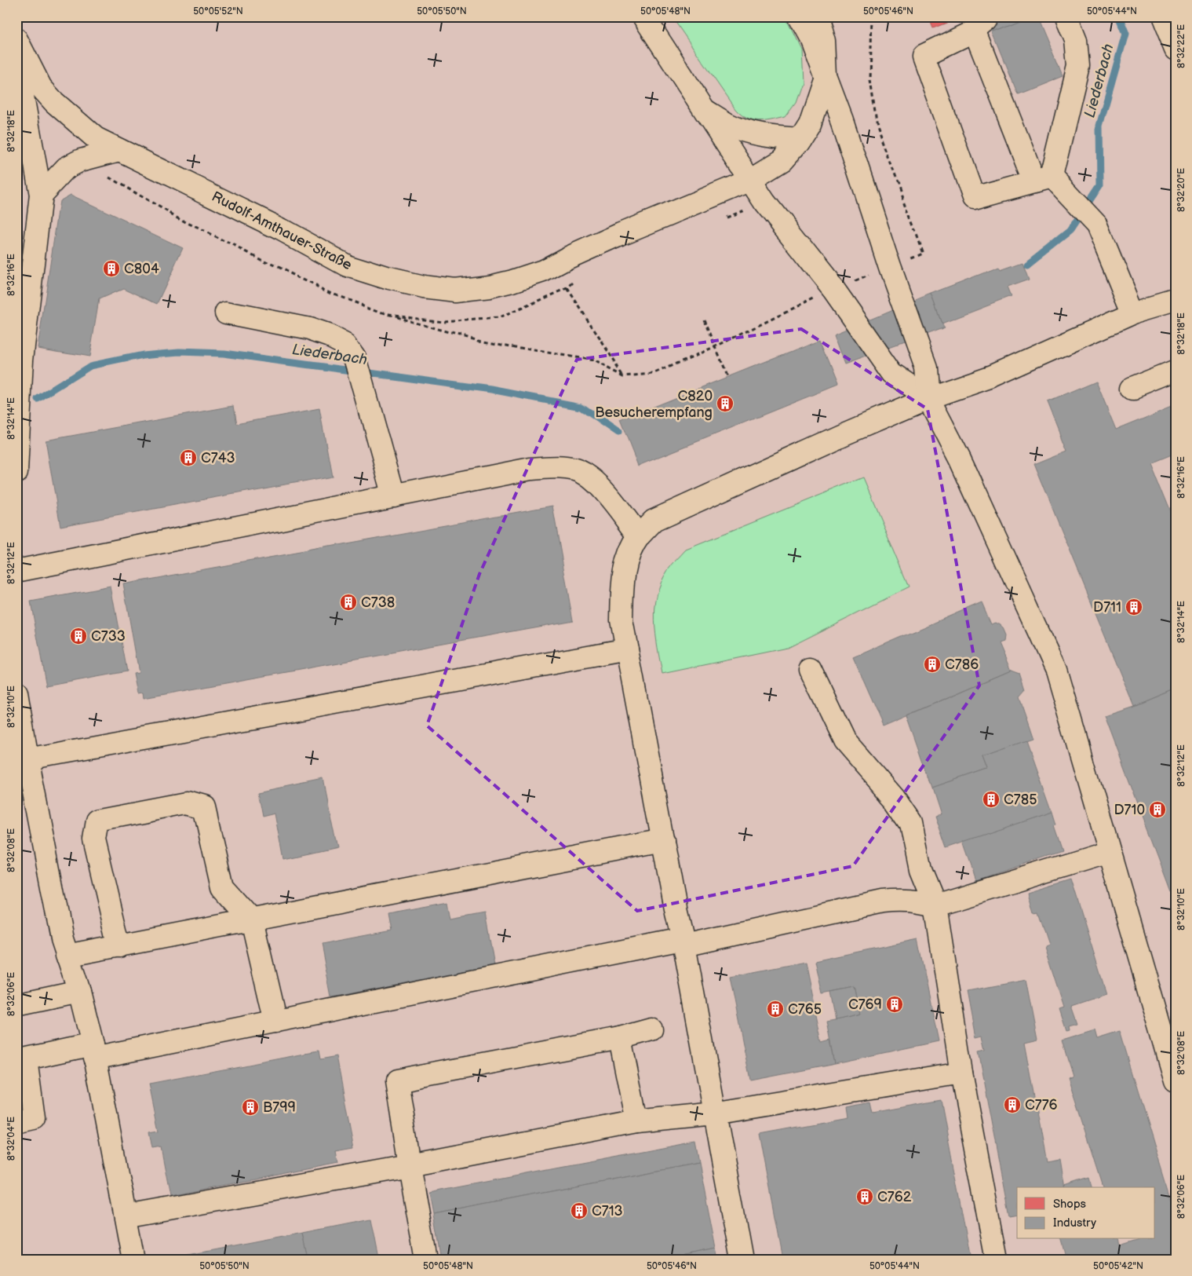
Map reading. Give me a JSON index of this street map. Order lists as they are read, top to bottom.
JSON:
{
  "streets": {
    "street": ["Rudolf-Amthauer-Straße"]
  },
  "water": ["Liederbach"],
  "places": {
    "building": [
      "C804",
      "C820 Besucherempfang",
      "C743",
      "C738",
      "D711",
      "C733",
      "C786",
      "C785",
      "D710",
      "C769",
      "C765",
      "C776",
      "B799",
      "C762",
      "C713"
    ]
  },
  "legend": ["Shops", "Industry"],
  "coordinates": [
    "50°05'52\"N",
    "50°05'50\"N",
    "50°05'48\"N",
    "50°05'46\"N",
    "50°05'44\"N",
    "8°32'22\"E",
    "8°32'18\"E",
    "8°32'20\"E",
    "8°32'16\"E",
    "8°32'14\"E",
    "8°32'12\"E",
    "8°32'10\"E",
    "8°32'08\"E",
    "8°32'06\"E",
    "8°32'04\"E",
    "50°05'42\"N"
  ]
}
